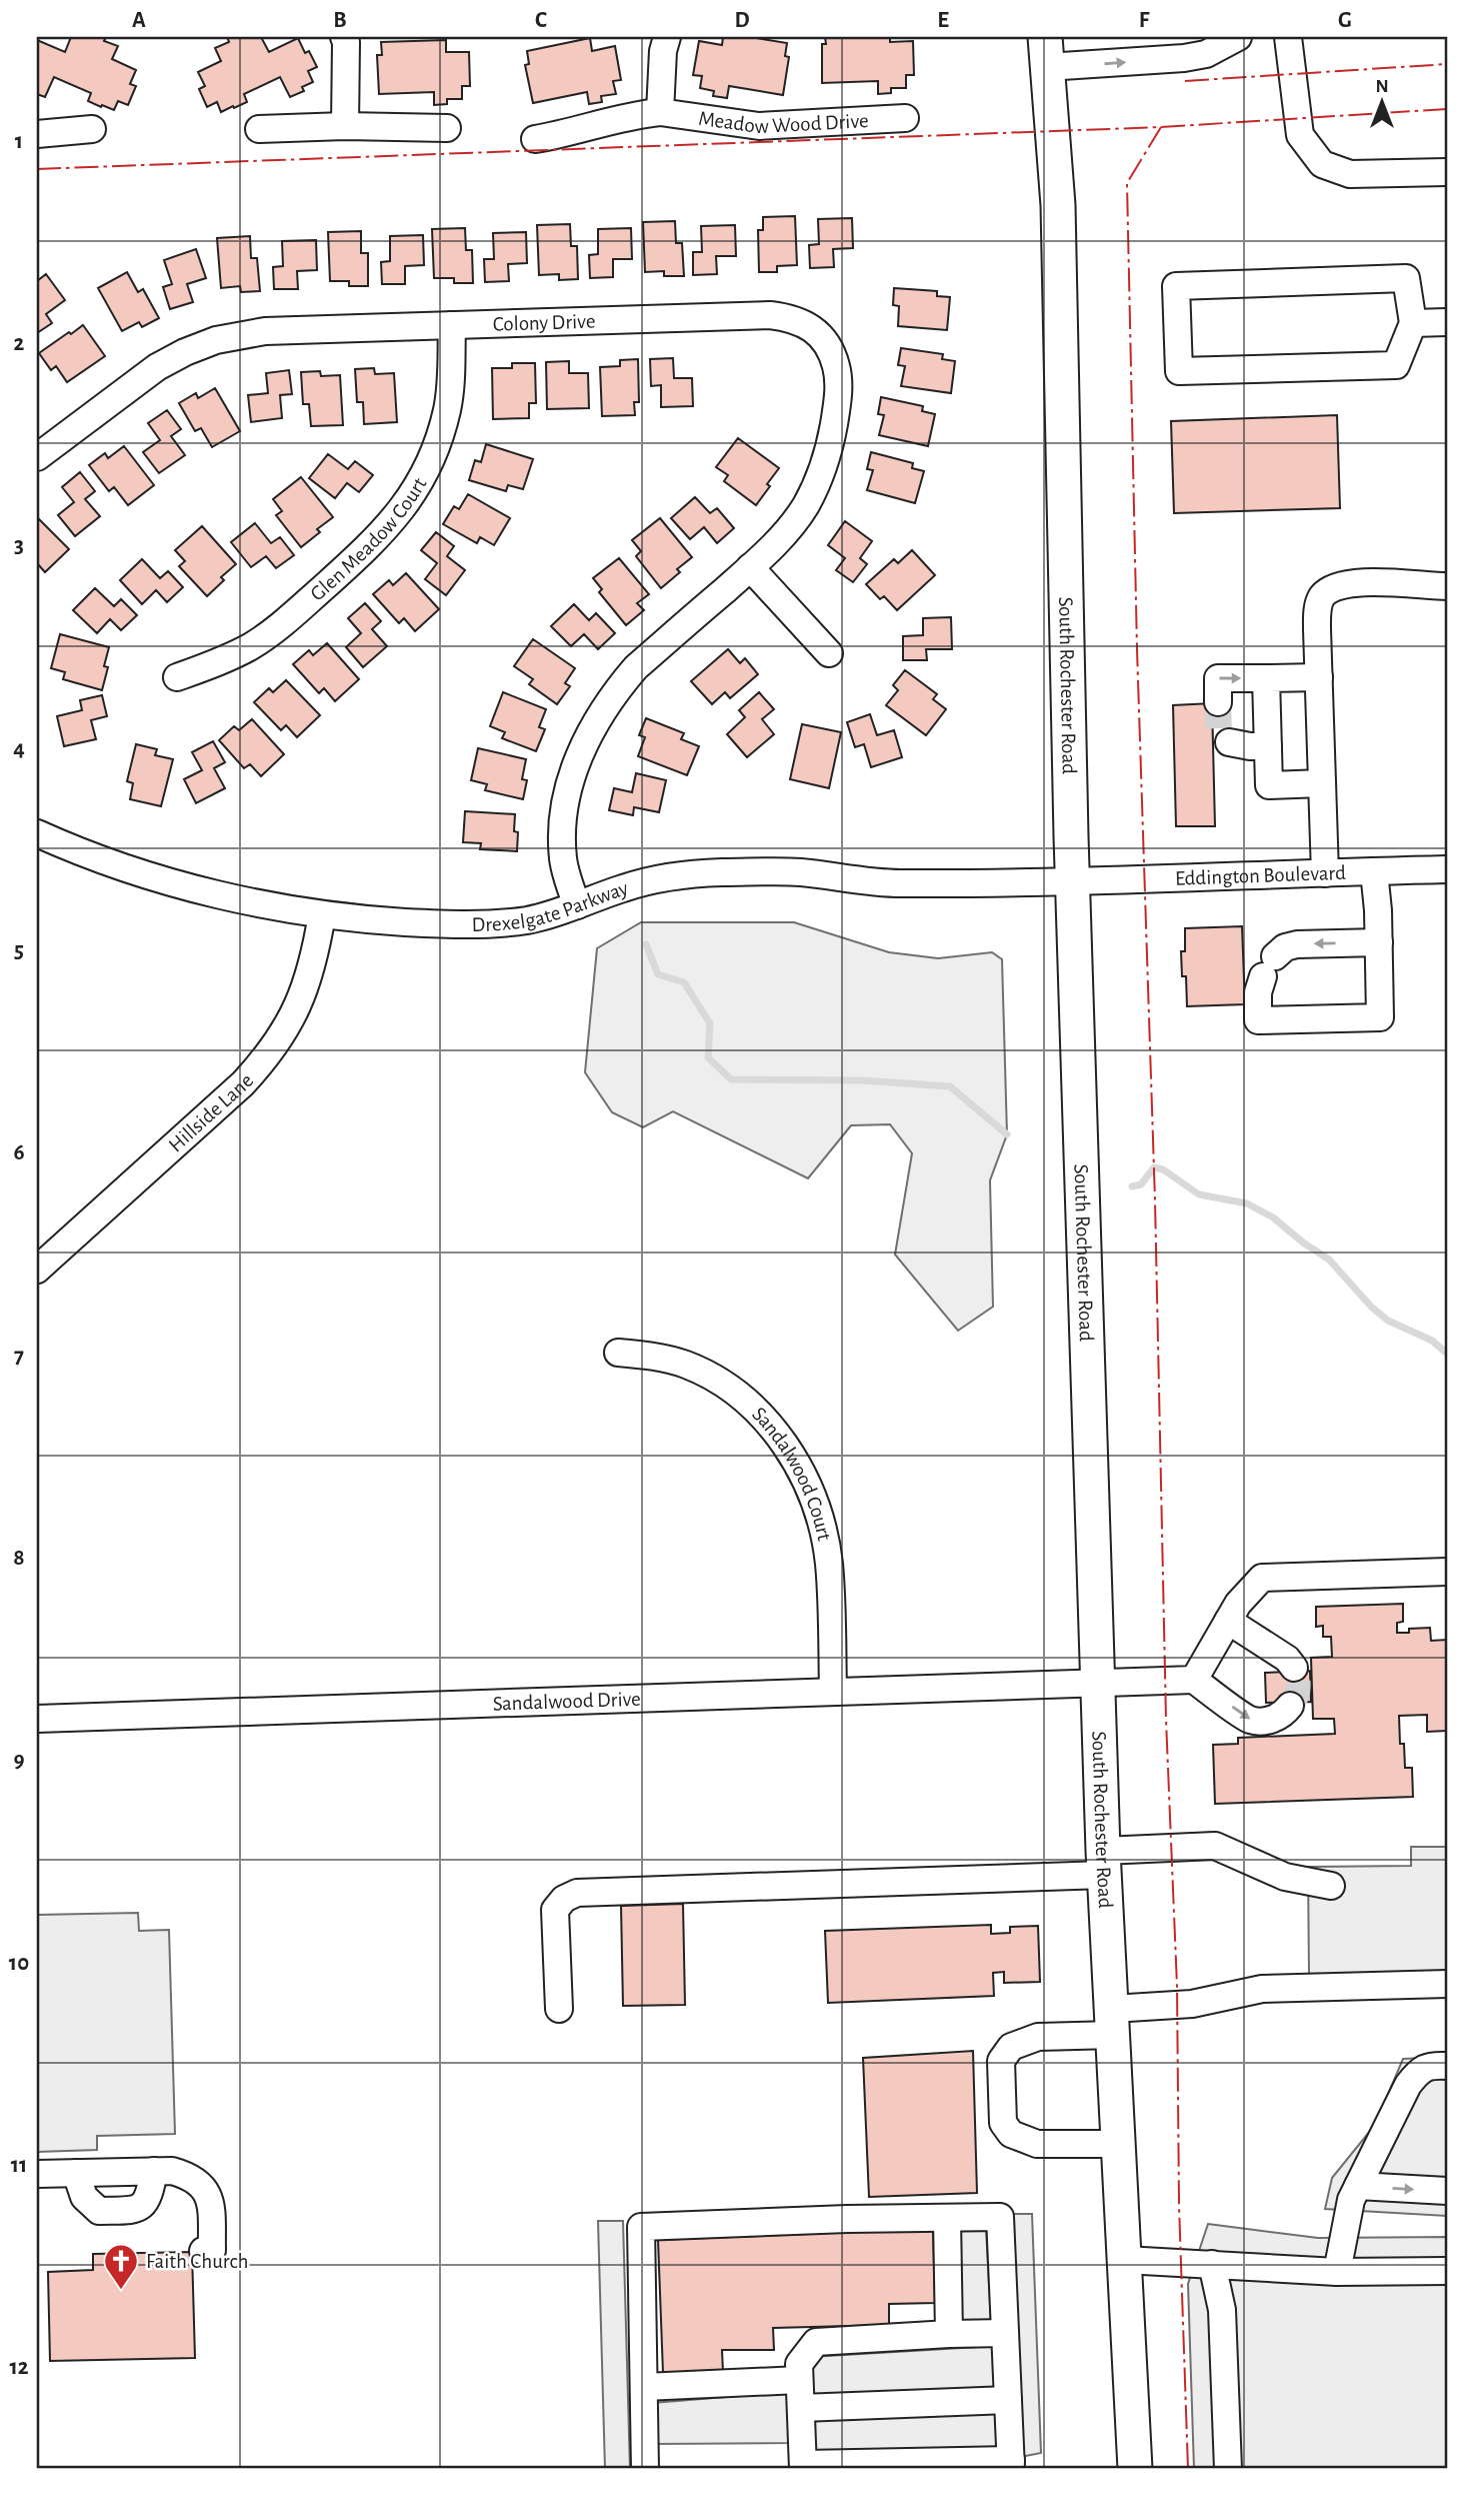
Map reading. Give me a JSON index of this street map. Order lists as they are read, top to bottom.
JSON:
{
  "streets": {
    "main road": ["South Rochester Road"],
    "street": [
      "Meadow Wood Drive",
      "Colony Drive",
      "Glen Meadow Court",
      "Eddington Boulevard",
      "Drexelgate Parkway",
      "Hillside Lane",
      "Sandalwood Court",
      "Sandalwood Drive"
    ]
  },
  "crossings": [
    ["Colony Drive", "Glen Meadow Court"],
    ["Colony Drive", "Drexelgate Parkway"],
    ["South Rochester Road", "Eddington Boulevard"],
    ["South Rochester Road", "Drexelgate Parkway"],
    ["South Rochester Road", "Sandalwood Drive"],
    ["Eddington Boulevard", "Drexelgate Parkway"],
    ["Drexelgate Parkway", "Hillside Lane"],
    ["Sandalwood Court", "Sandalwood Drive"]
  ],
  "places": {
    "church": ["Faith Church"]
  },
  "north": "top",
  "grid": {
    "columns": [
      "A",
      "B",
      "C",
      "D",
      "E",
      "F",
      "G"
    ],
    "rows": [
      "1",
      "2",
      "3",
      "4",
      "5",
      "6",
      "7",
      "8",
      "9",
      "10",
      "11",
      "12"
    ]
  }
}
